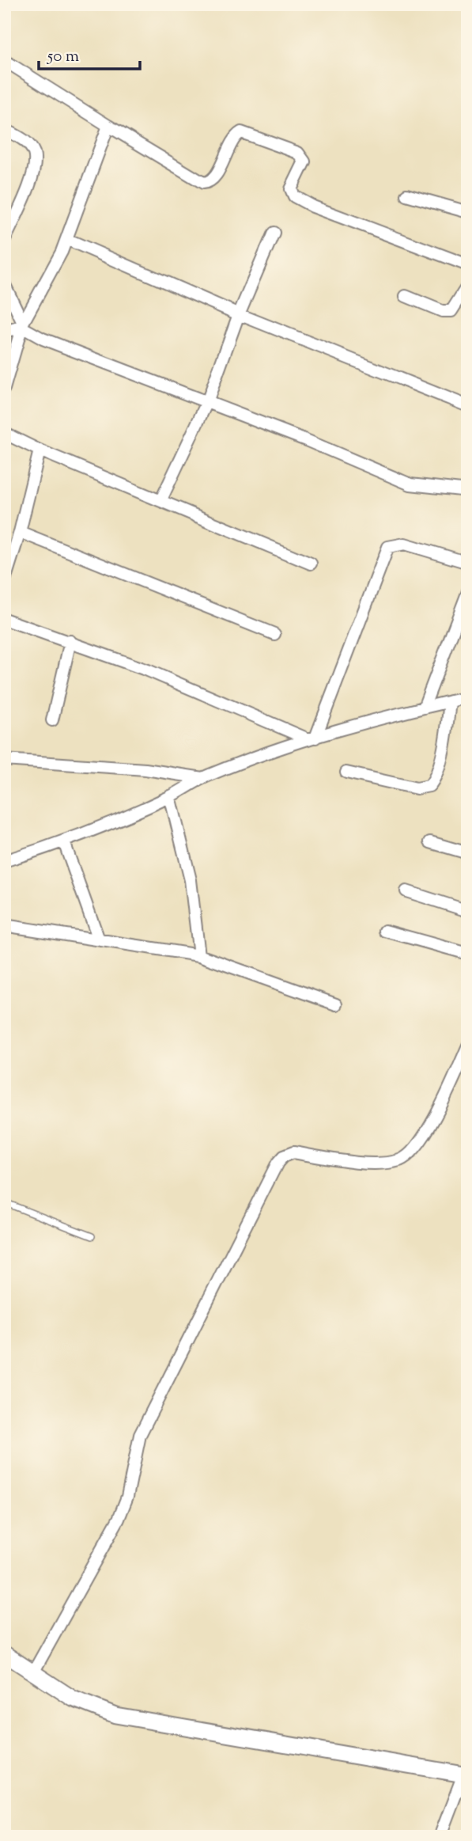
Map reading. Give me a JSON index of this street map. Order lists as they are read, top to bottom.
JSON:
{
  "scale_bar": "50 m"
}
